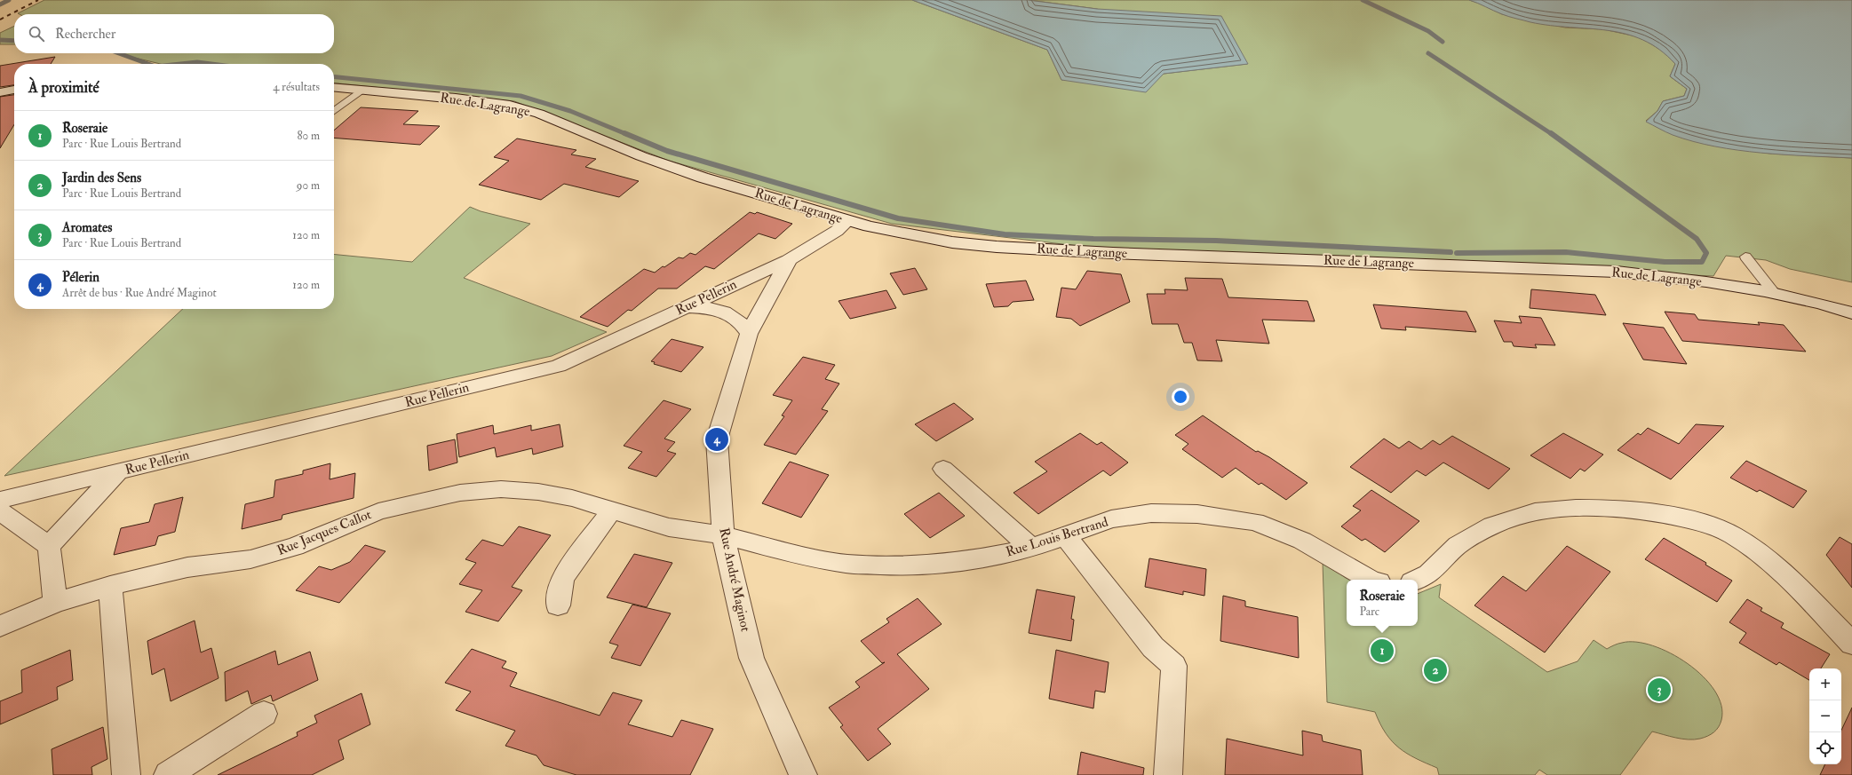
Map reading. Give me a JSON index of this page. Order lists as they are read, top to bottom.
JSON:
{
  "streets": {
    "street": [
      "Rue de Lagrange",
      "Rue Pellerin",
      "Rue Jacques Callot",
      "Rue Louis Bertrand",
      "Rue André Maginot"
    ]
  },
  "crossings": [
    ["Rue de Lagrange", "Rue Pellerin"],
    ["Rue Pellerin", "Rue André Maginot"],
    ["Rue Jacques Callot", "Rue Louis Bertrand"],
    ["Rue Jacques Callot", "Rue André Maginot"],
    ["Rue Louis Bertrand", "Rue André Maginot"]
  ],
  "page": {
    "search": "Rechercher",
    "heading": ["À proximité", "4 résultats"],
    "list": [
      {
        "mark": "1",
        "name": "Roseraie",
        "note": "Parc · Rue Louis Bertrand",
        "value": "80 m"
      },
      {
        "mark": "2",
        "name": "Jardin des Sens",
        "note": "Parc · Rue Louis Bertrand",
        "value": "90 m"
      },
      {
        "mark": "3",
        "name": "Aromates",
        "note": "Parc · Rue Louis Bertrand",
        "value": "120 m"
      },
      {
        "mark": "4",
        "name": "Pélerin",
        "note": "Arrêt de bus · Rue André Maginot",
        "value": "120 m"
      }
    ],
    "pins": [
      "4",
      "1",
      "2",
      "3"
    ],
    "popup": ["Roseraie", "Parc"],
    "map_buttons": ["+", "−"]
  }
}
